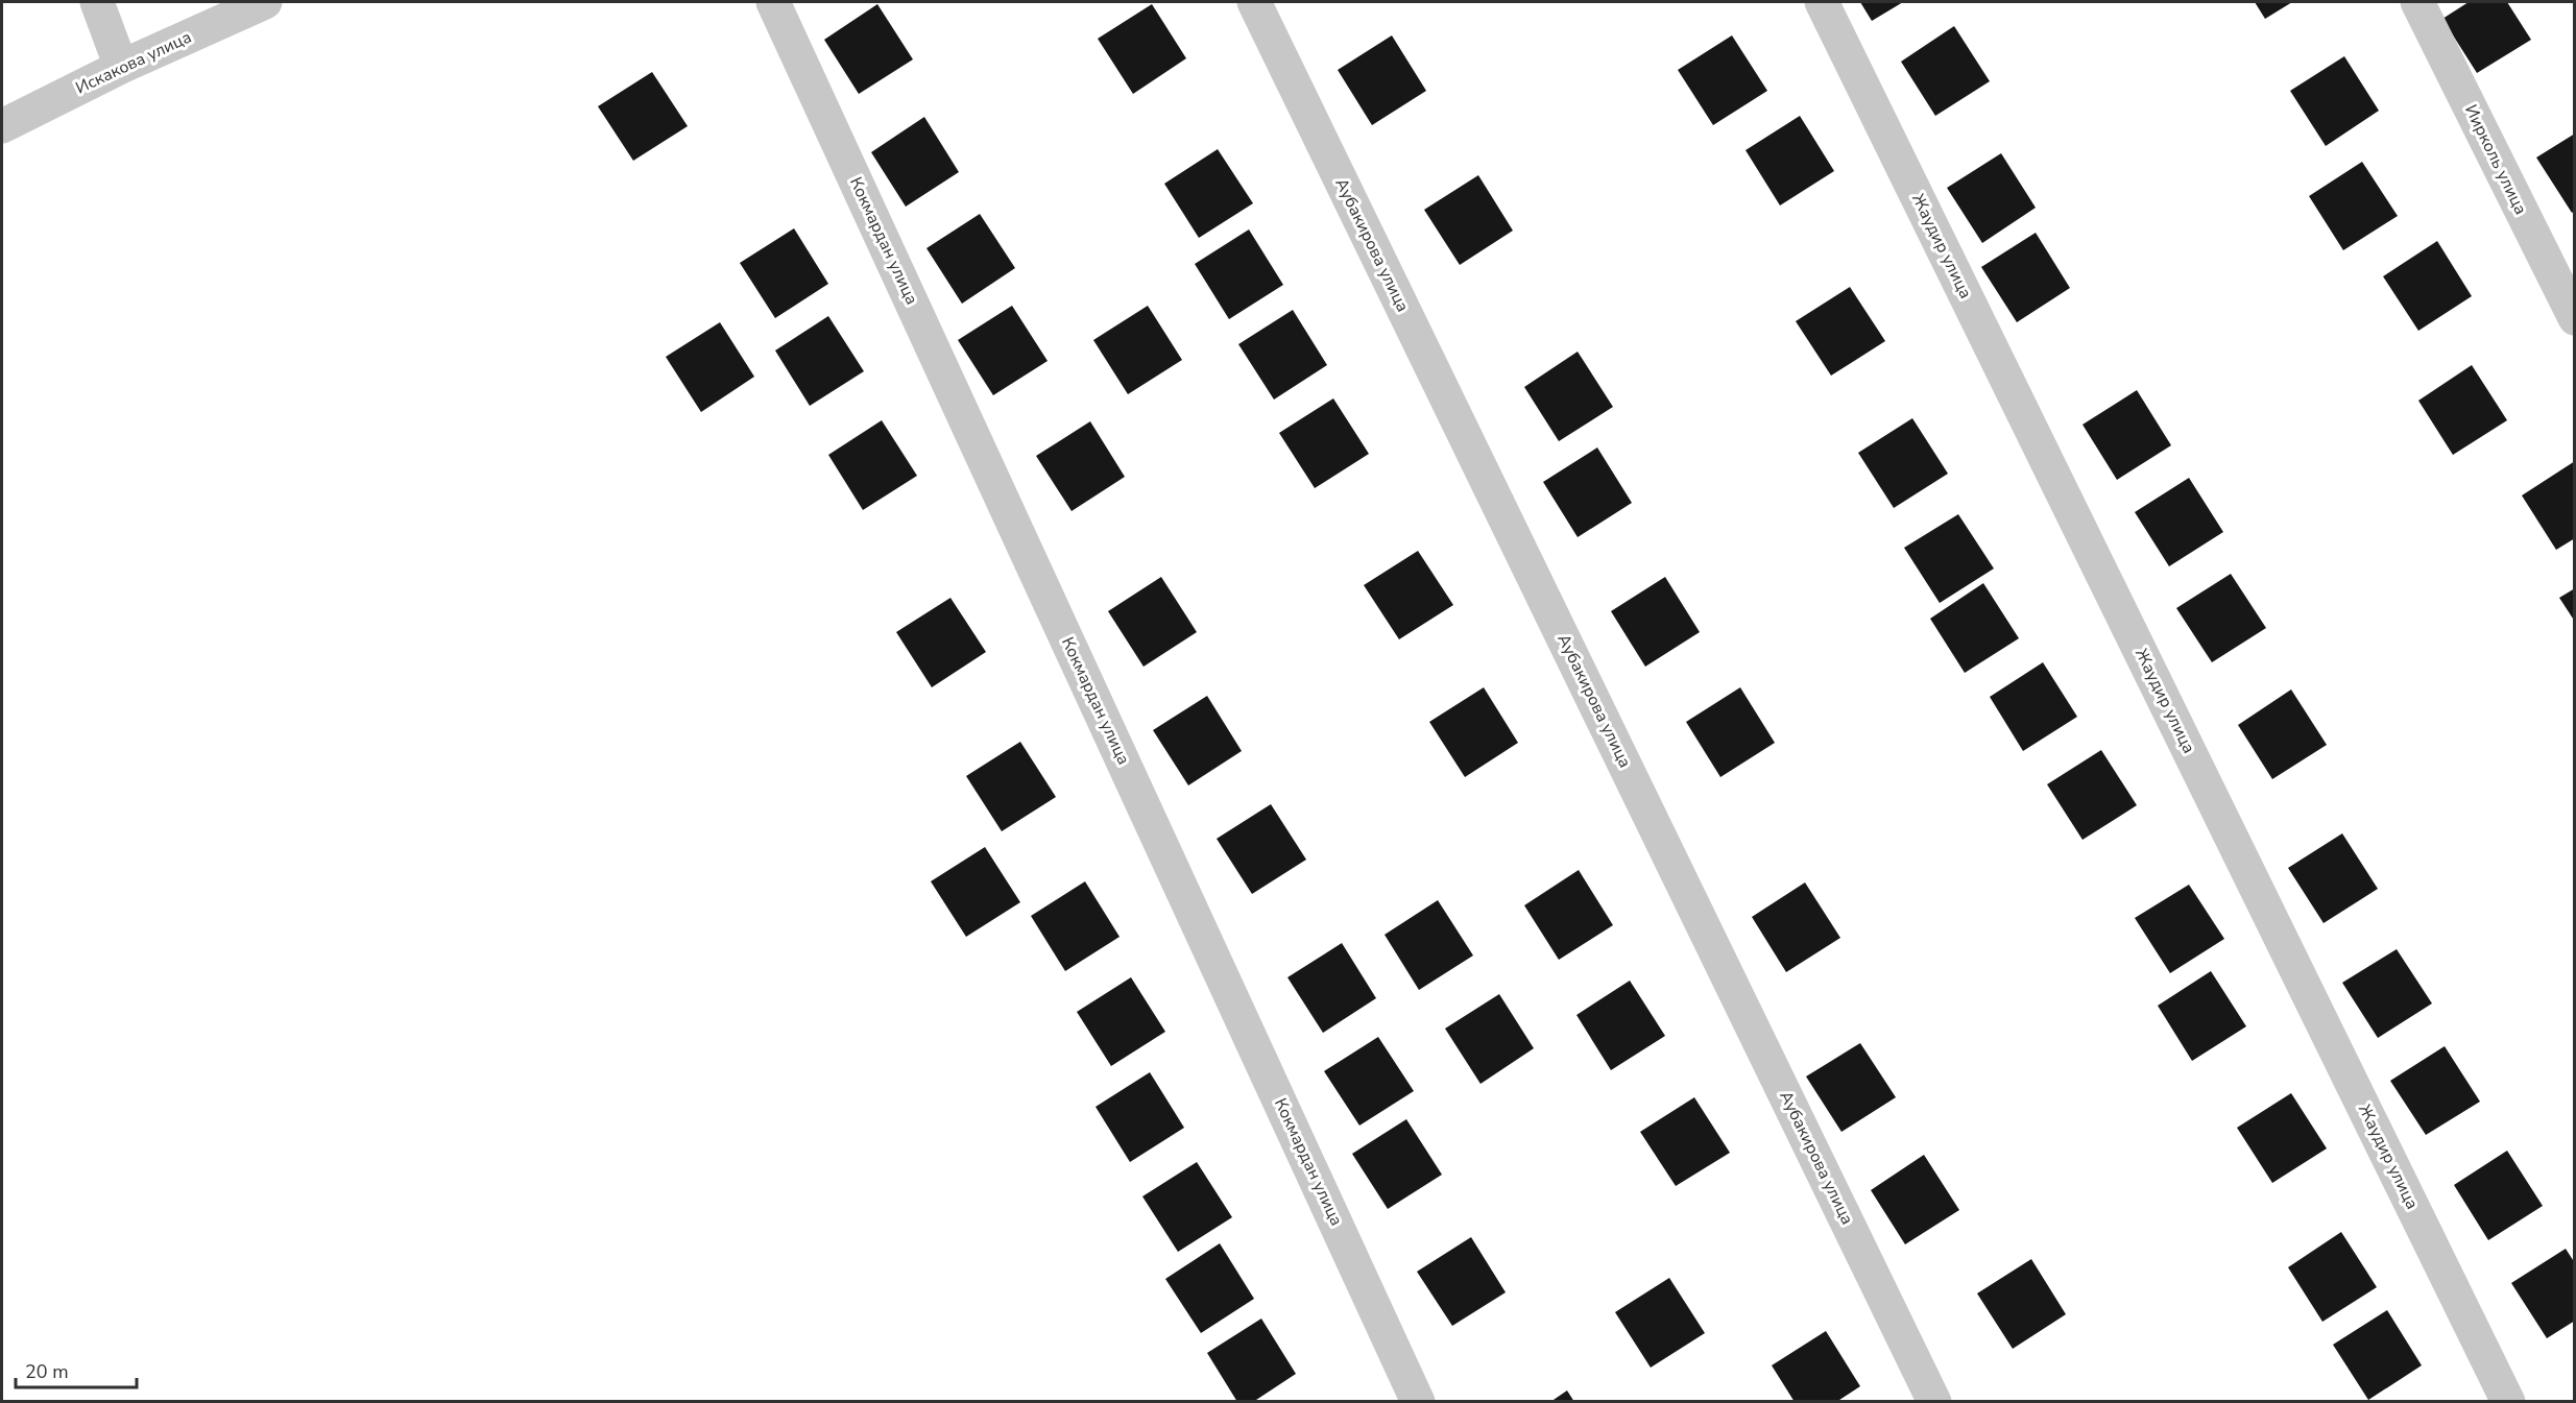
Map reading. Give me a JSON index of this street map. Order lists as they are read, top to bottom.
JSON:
{
  "streets": {
    "street": [
      "Искакова улица",
      "Иирколь улица",
      "Кокмардан улица",
      "Аубакирова улица",
      "Жаудир улица"
    ]
  },
  "scale_bar": "20 m"
}
